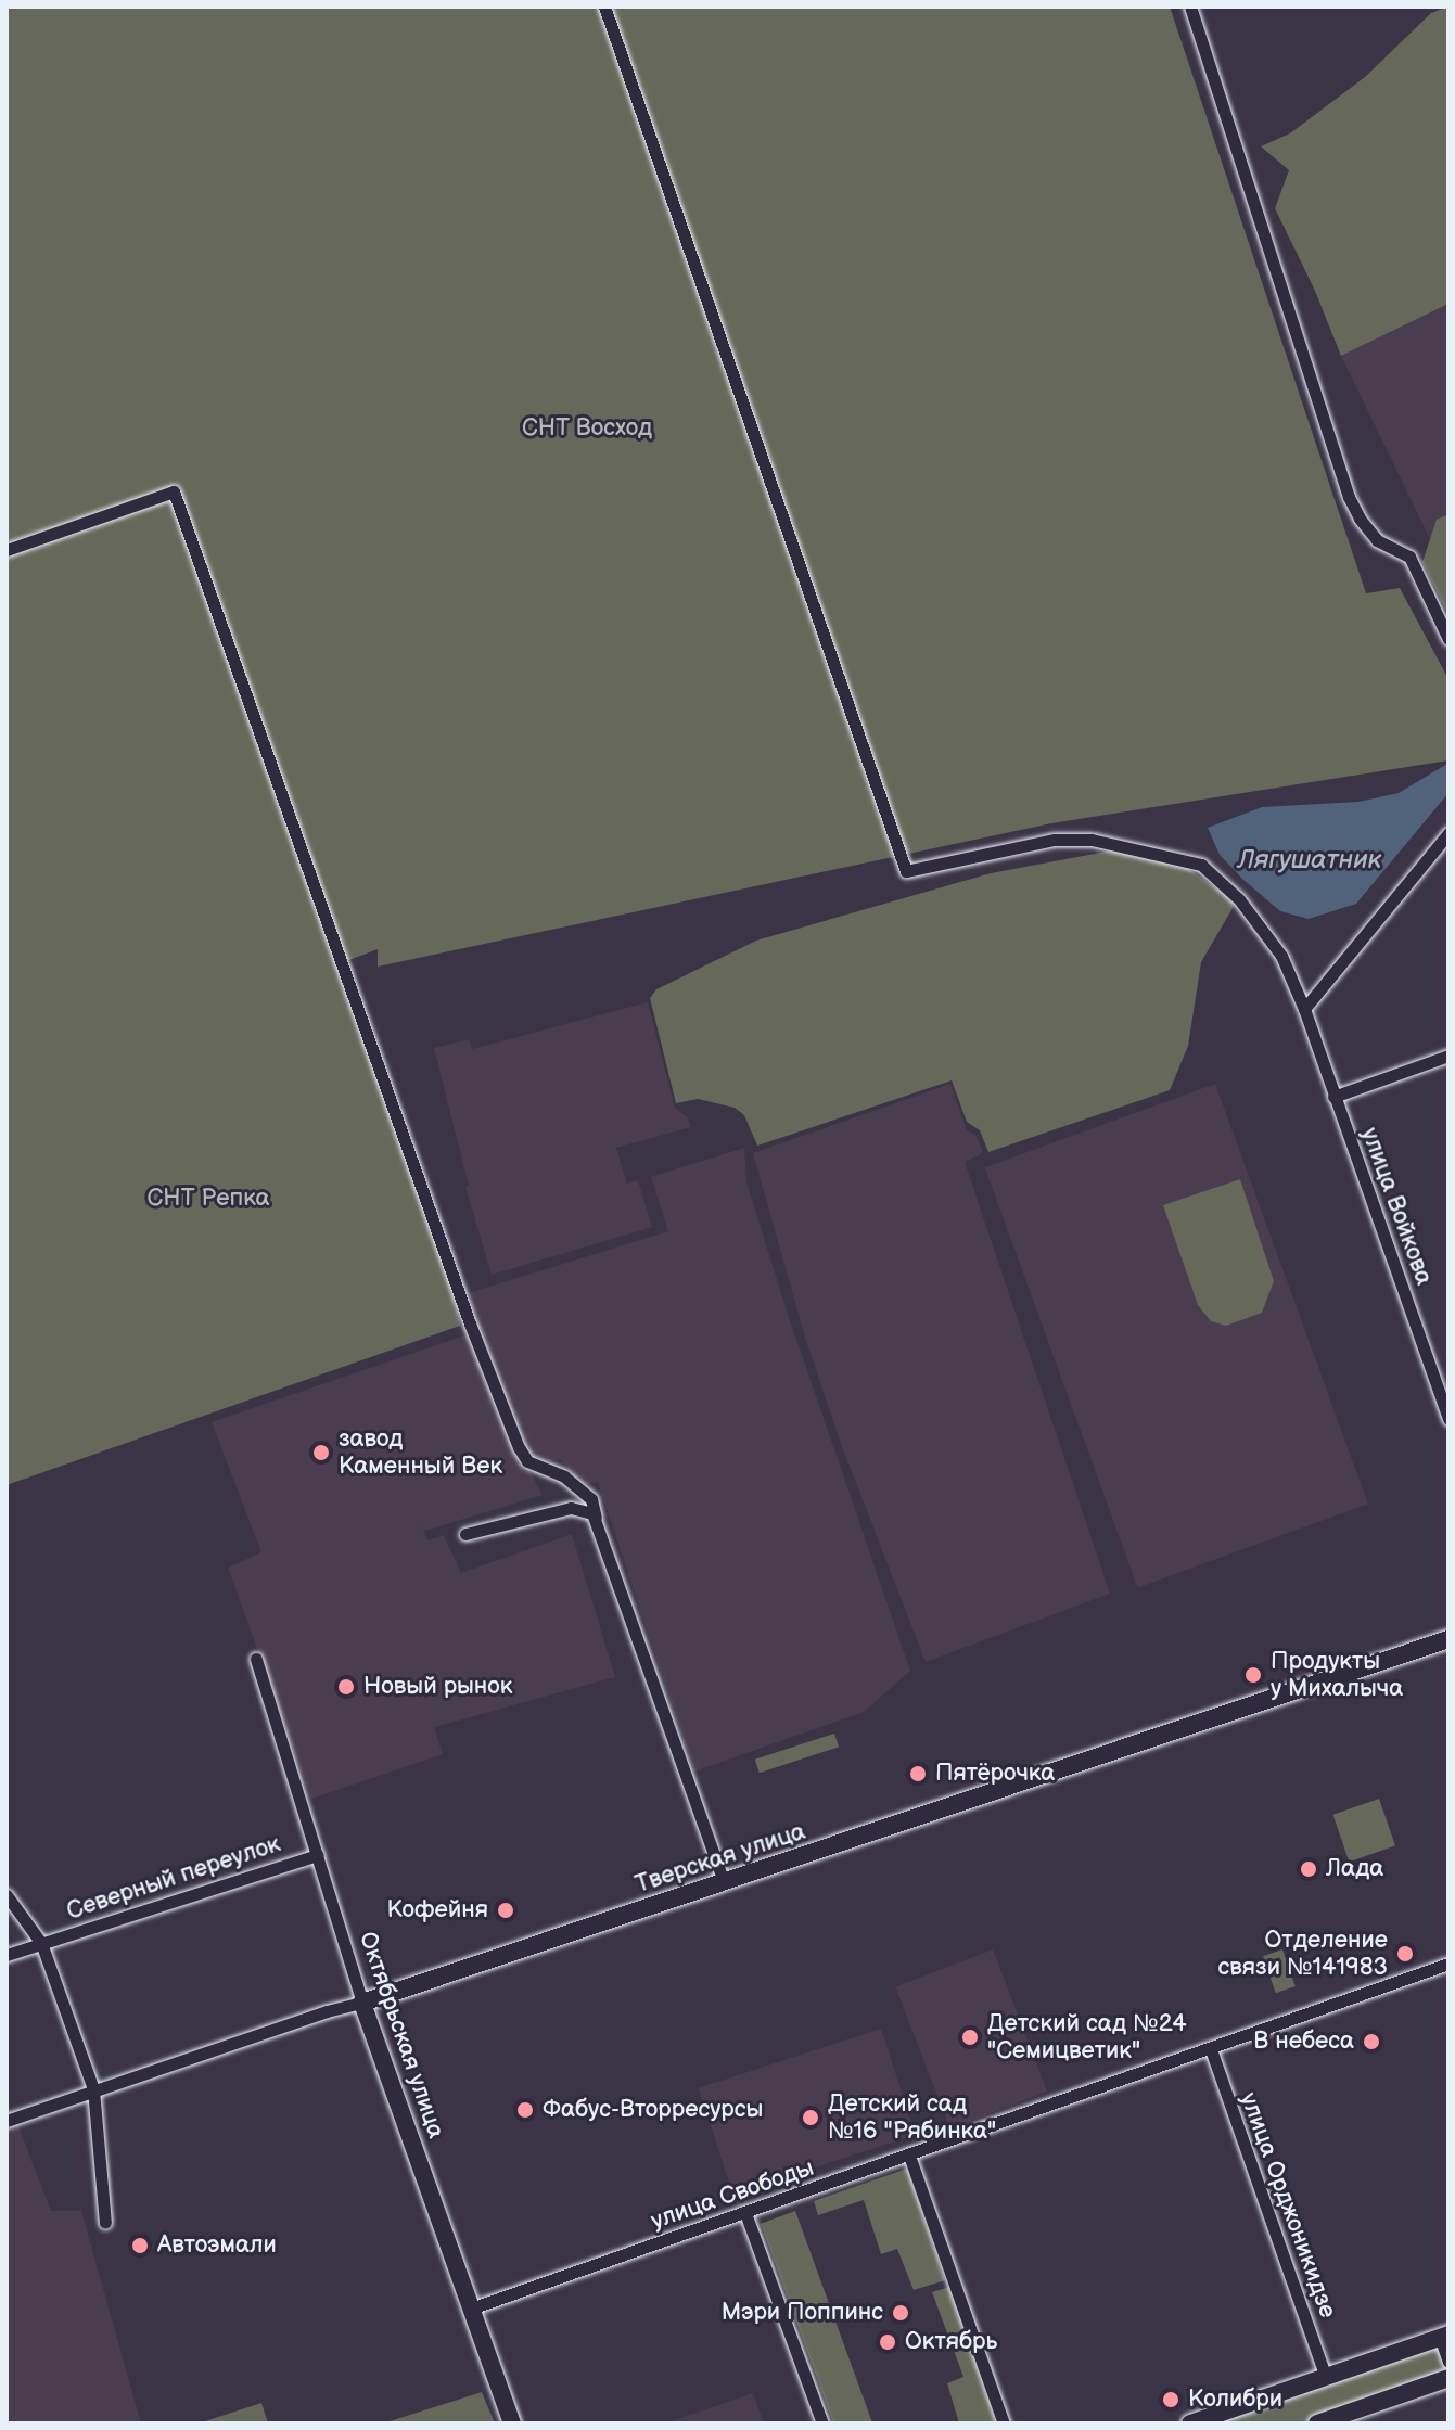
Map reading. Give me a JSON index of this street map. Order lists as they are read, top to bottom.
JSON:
{
  "streets": {
    "main road": ["Тверская улица", "Октябрьская улица"],
    "street": [
      "улица Войкова",
      "Северный переулок",
      "улица Свободы",
      "улица Орджоникидзе"
    ]
  },
  "crossings": [
    ["Тверская улица", "Октябрьская улица"],
    ["Северный переулок", "Октябрьская улица"],
    ["Октябрьская улица", "улица Свободы"],
    ["улица Свободы", "улица Орджоникидзе"]
  ],
  "water": ["Лягушатник"],
  "parks": ["СНТ Восход", "СНТ Репка"],
  "places": [
    "завод Каменный Век",
    "Продукты у Михалыча",
    "Новый рынок",
    "Пятёрочка",
    "Лада",
    "Кофейня",
    "Отделение связи №141983",
    "Детский сад №24 \"Семицветик\"",
    "В небеса",
    "Фабус-Вторресурсы",
    "Детский сад №16 \"Рябинка\"",
    "Автоэмали",
    "Мэри Поппинс",
    "Октябрь",
    "Колибри"
  ]
}
